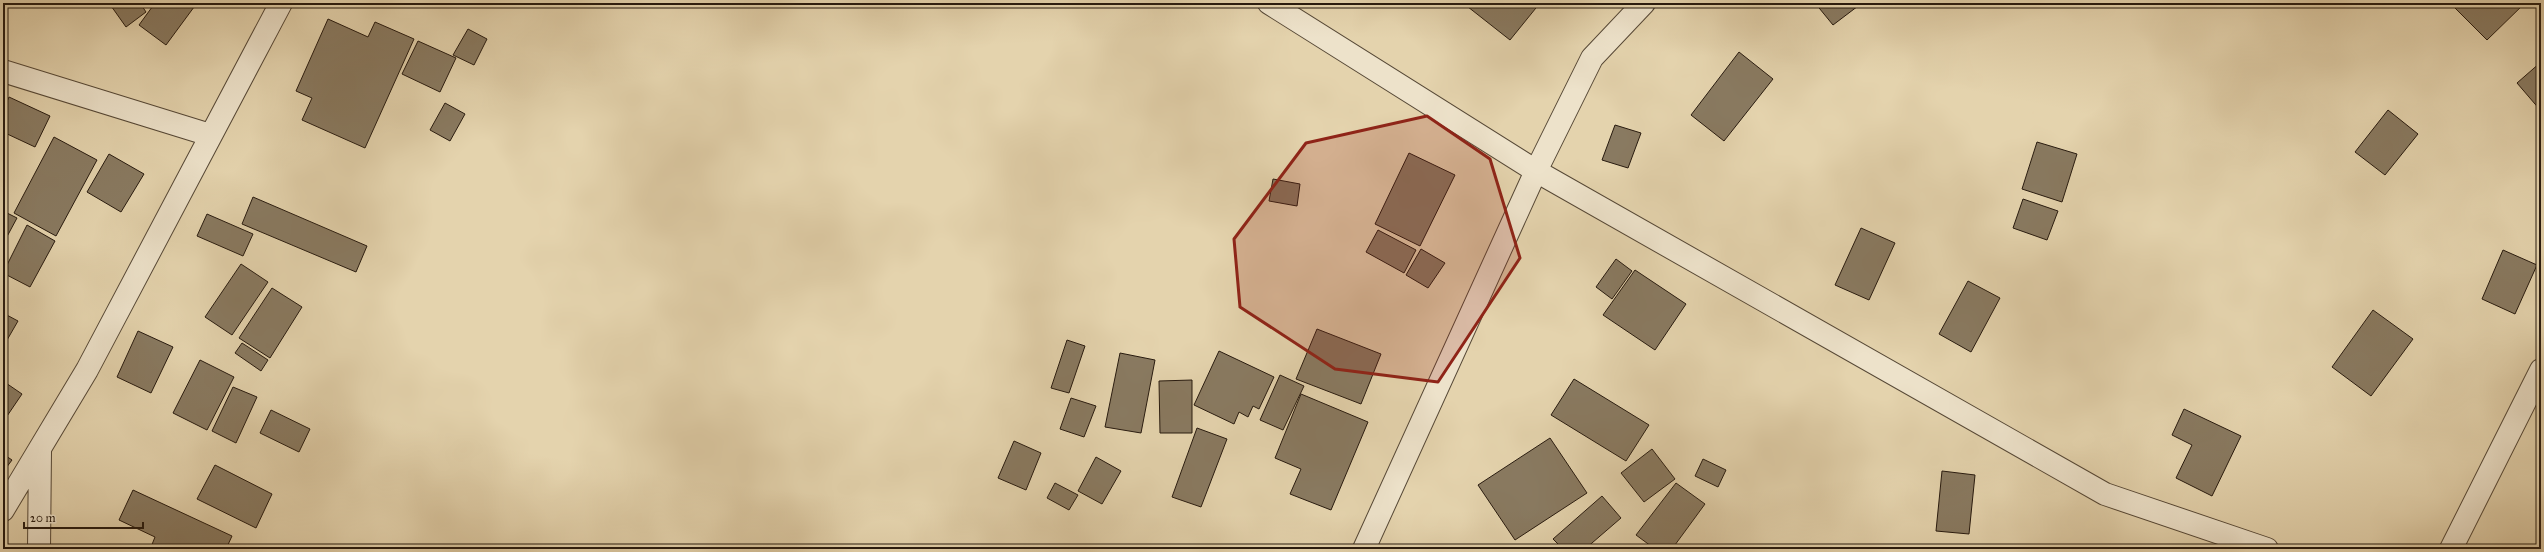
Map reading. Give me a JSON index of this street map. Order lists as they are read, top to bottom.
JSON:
{
  "scale_bar": "20 m"
}
